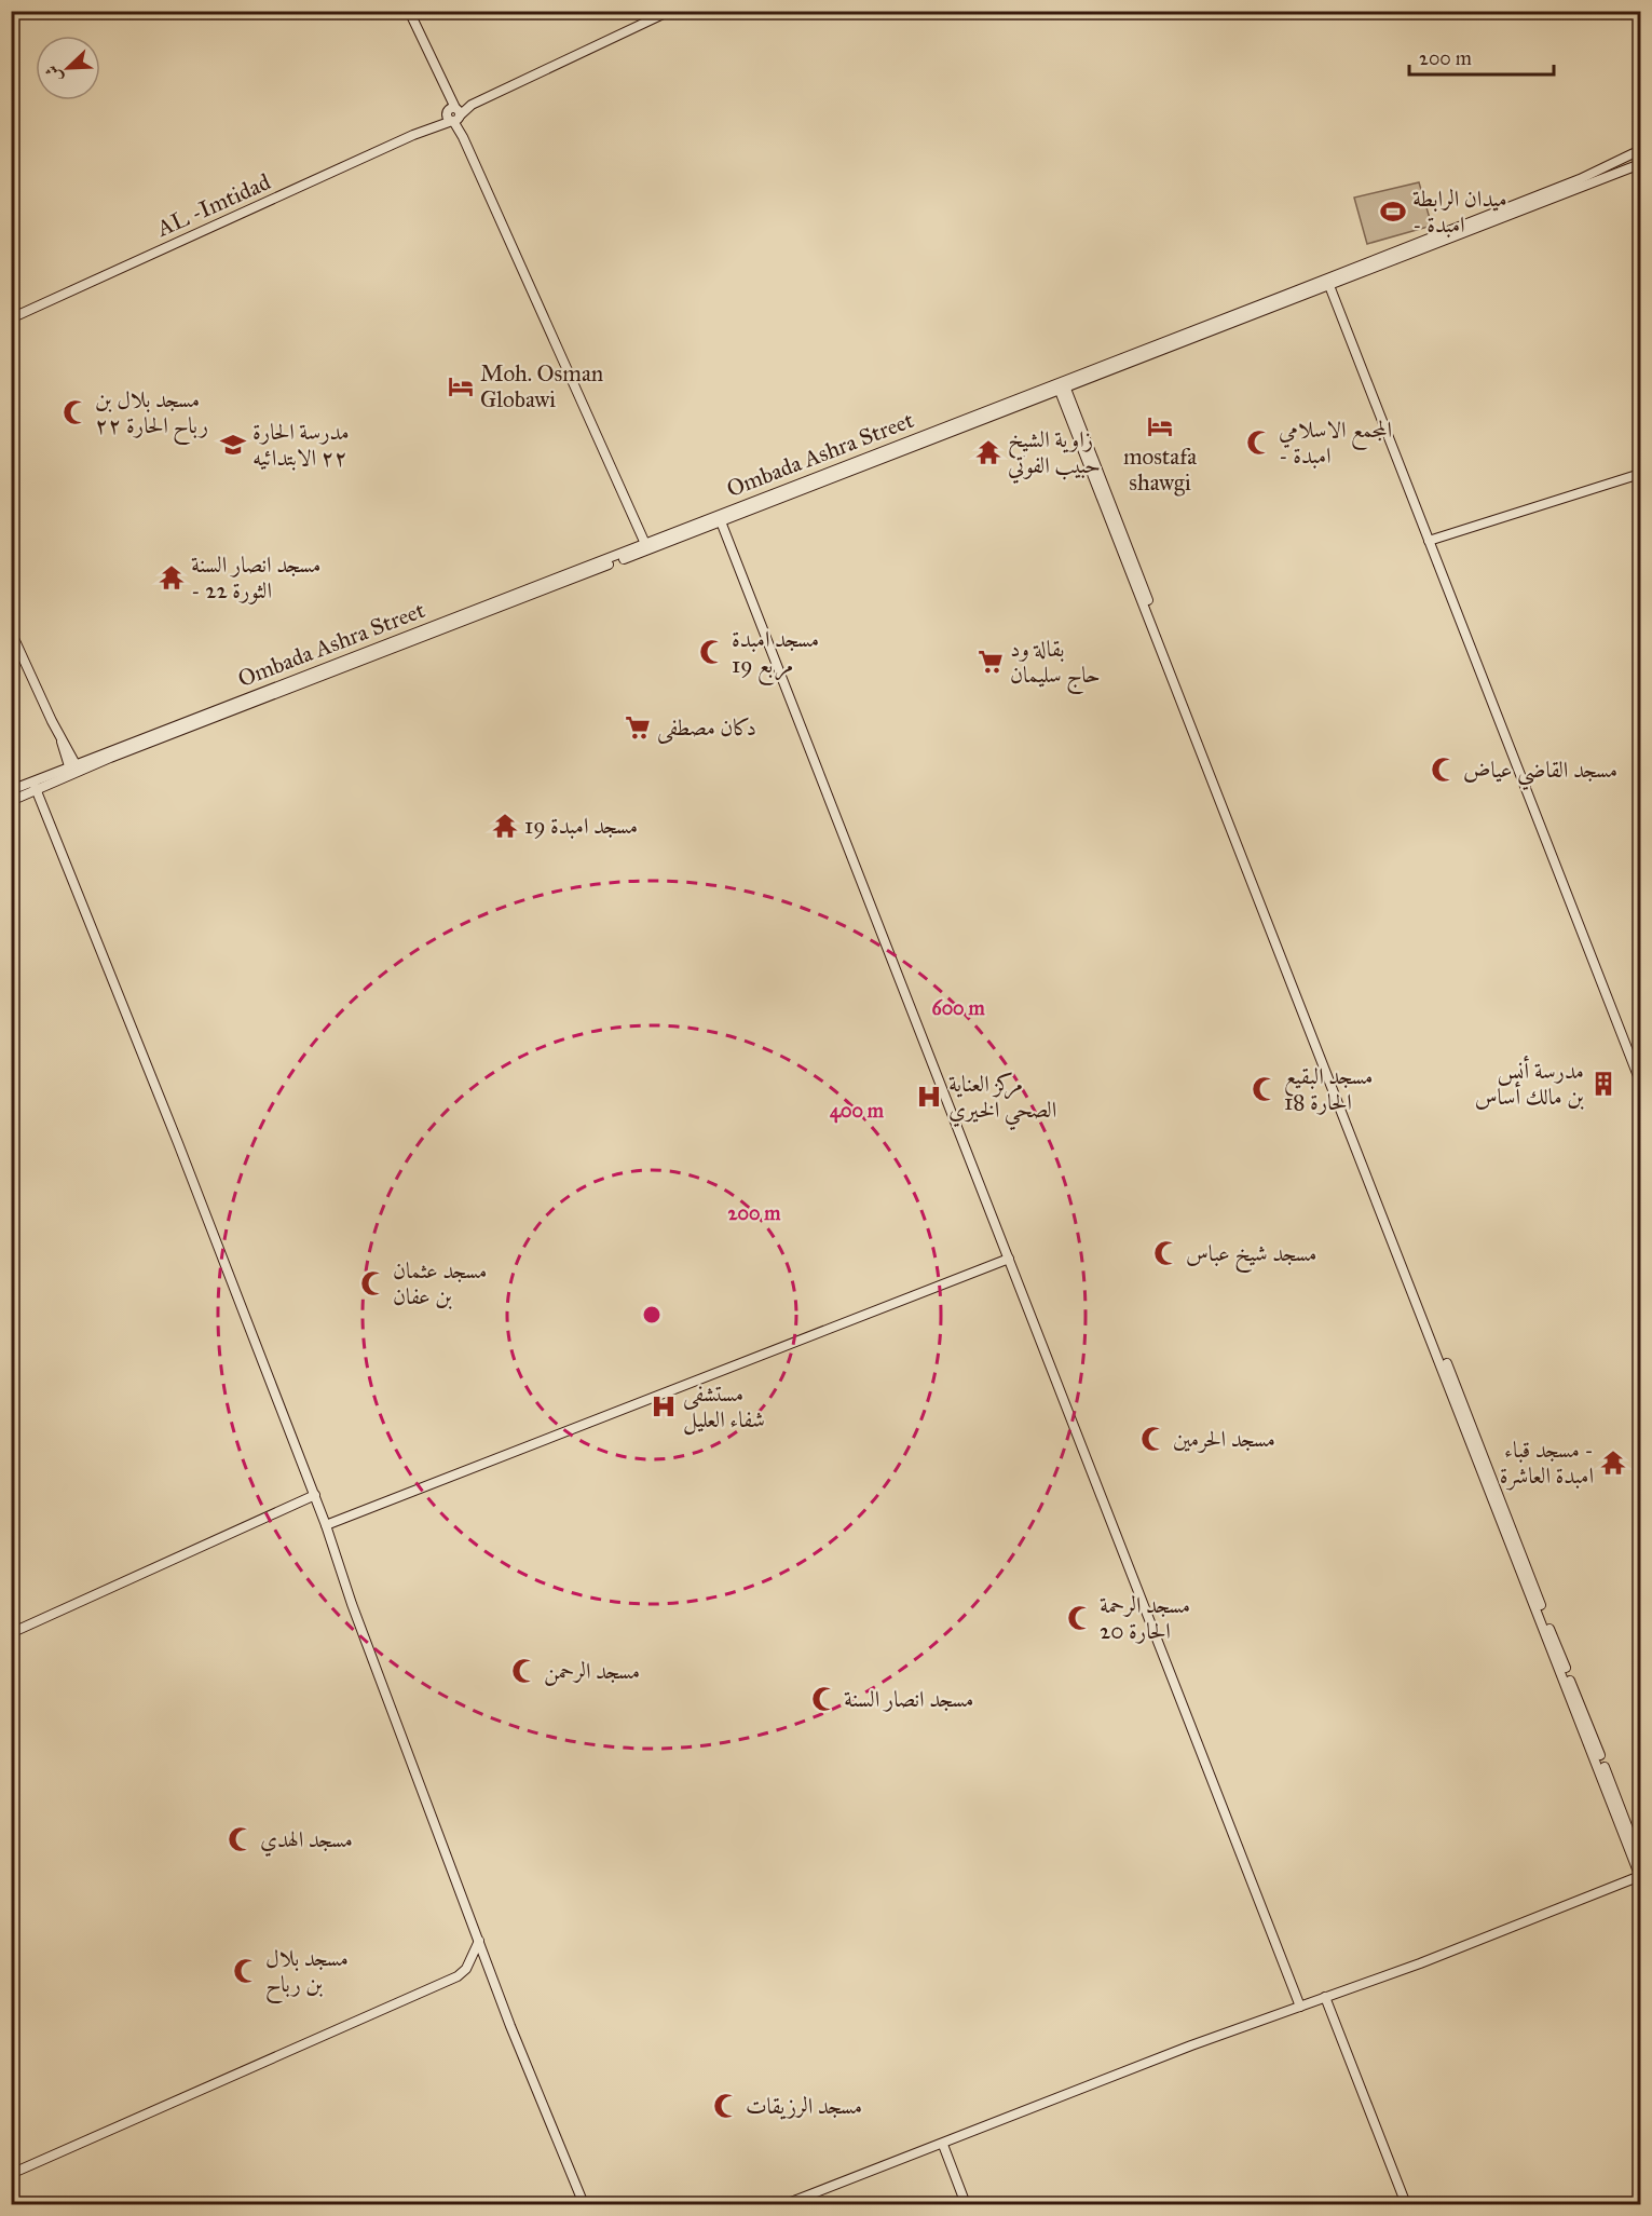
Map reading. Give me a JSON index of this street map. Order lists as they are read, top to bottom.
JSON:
{
  "streets": {
    "street": ["AL -Imtidad", "Ombada Ashra Street"]
  },
  "places": {
    "sports": ["ميدان الرابطة - امبدة"],
    "hotel": ["Moh. Osman Globawi", "mostafa shawgi"],
    "mosque": [
      "مسجد بلال بن رباح الحارة ٢٢",
      "المجمع الاسلامي - امبدة",
      "مسجد امبدة مربع 19",
      "مسجد القاضي عياض",
      "مسجد البقيع الحارة 18",
      "مسجد شيخ عباس",
      "مسجد عثمان بن عفان",
      "مسجد الحرمين",
      "مسجد الرحمة الحارة 20",
      "مسجد الرحمن",
      "مسجد انصار السنة",
      "مسجد الهدي",
      "مسجد بلال بن رباح",
      "مسجد الرزيقات"
    ],
    "school or university": ["مدرسة الحارة ٢٢ الابتدائيه"],
    "temple": [
      "زاوية الشيخ حبيب الفوتي",
      "مسجد انصار السنة - الثورة 22",
      "مسجد امبدة 19",
      "مسجد قباء - امبدة العاشرة"
    ],
    "supermarket": ["بقالة ود حاج سليمان", "دكان مصطفى"],
    "building": ["مدرسة أنس بن مالك أساس"],
    "hospital": ["مركز العناية الصحي الخيري", "مستشفى شفاء العليل"]
  },
  "scale_bar": "200 m",
  "north": "bottom left",
  "rings": ["600 m", "400 m", "200 m"]
}
